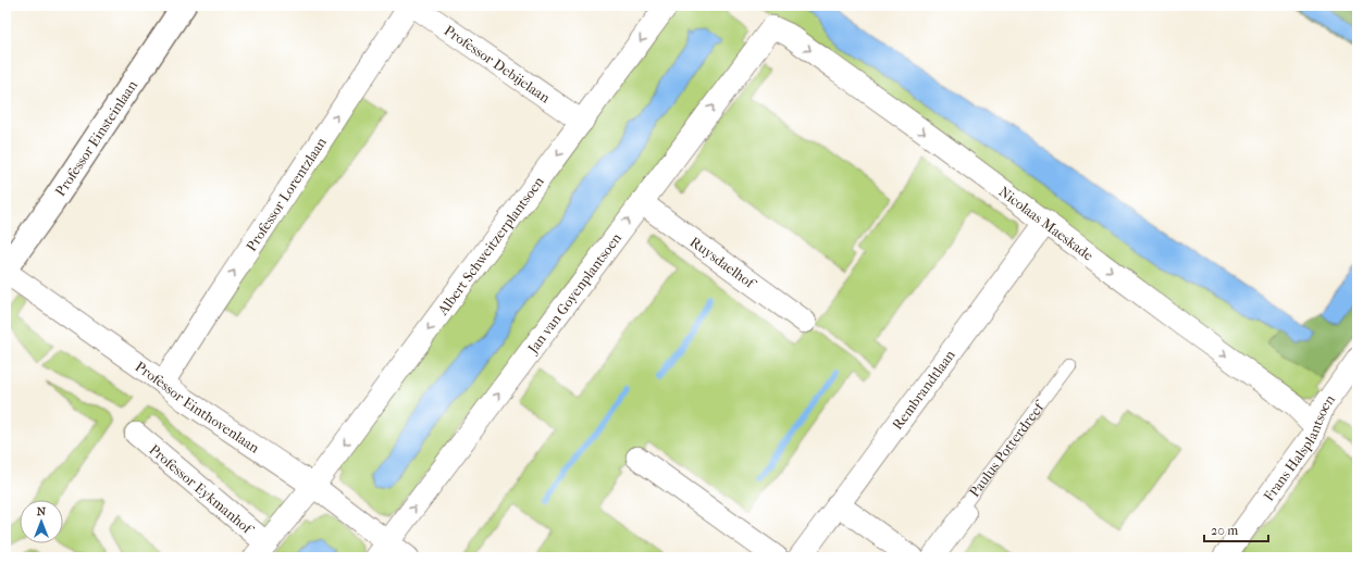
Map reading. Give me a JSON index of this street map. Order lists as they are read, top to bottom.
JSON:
{
  "streets": {
    "street": [
      "Professor Debijelaan",
      "Professor Einsteinlaan",
      "Professor Lorentzlaan",
      "Nicolaas Maeskade",
      "Albert Schweitzerplantsoen",
      "Ruysdaelhof",
      "Jan van Goyenplantsoen",
      "Rembrandtlaan",
      "Professor Einthovenlaan",
      "Frans Halsplantsoen",
      "Paulus Potterdreef",
      "Professor Eykmanhof"
    ]
  },
  "crossings": [
    ["Professor Debijelaan", "Albert Schweitzerplantsoen"],
    ["Professor Lorentzlaan", "Professor Einthovenlaan"],
    ["Nicolaas Maeskade", "Jan van Goyenplantsoen"],
    ["Nicolaas Maeskade", "Rembrandtlaan"],
    ["Nicolaas Maeskade", "Frans Halsplantsoen"],
    ["Albert Schweitzerplantsoen", "Professor Einthovenlaan"],
    ["Albert Schweitzerplantsoen", "Professor Eykmanhof"],
    ["Ruysdaelhof", "Jan van Goyenplantsoen"],
    ["Jan van Goyenplantsoen", "Professor Einthovenlaan"],
    ["Professor Einthovenlaan", "Professor Eykmanhof"]
  ],
  "one_way": [
    "Professor Lorentzlaan",
    "Nicolaas Maeskade",
    "Albert Schweitzerplantsoen",
    "Jan van Goyenplantsoen"
  ],
  "scale_bar": "20 m",
  "north": "top"
}
